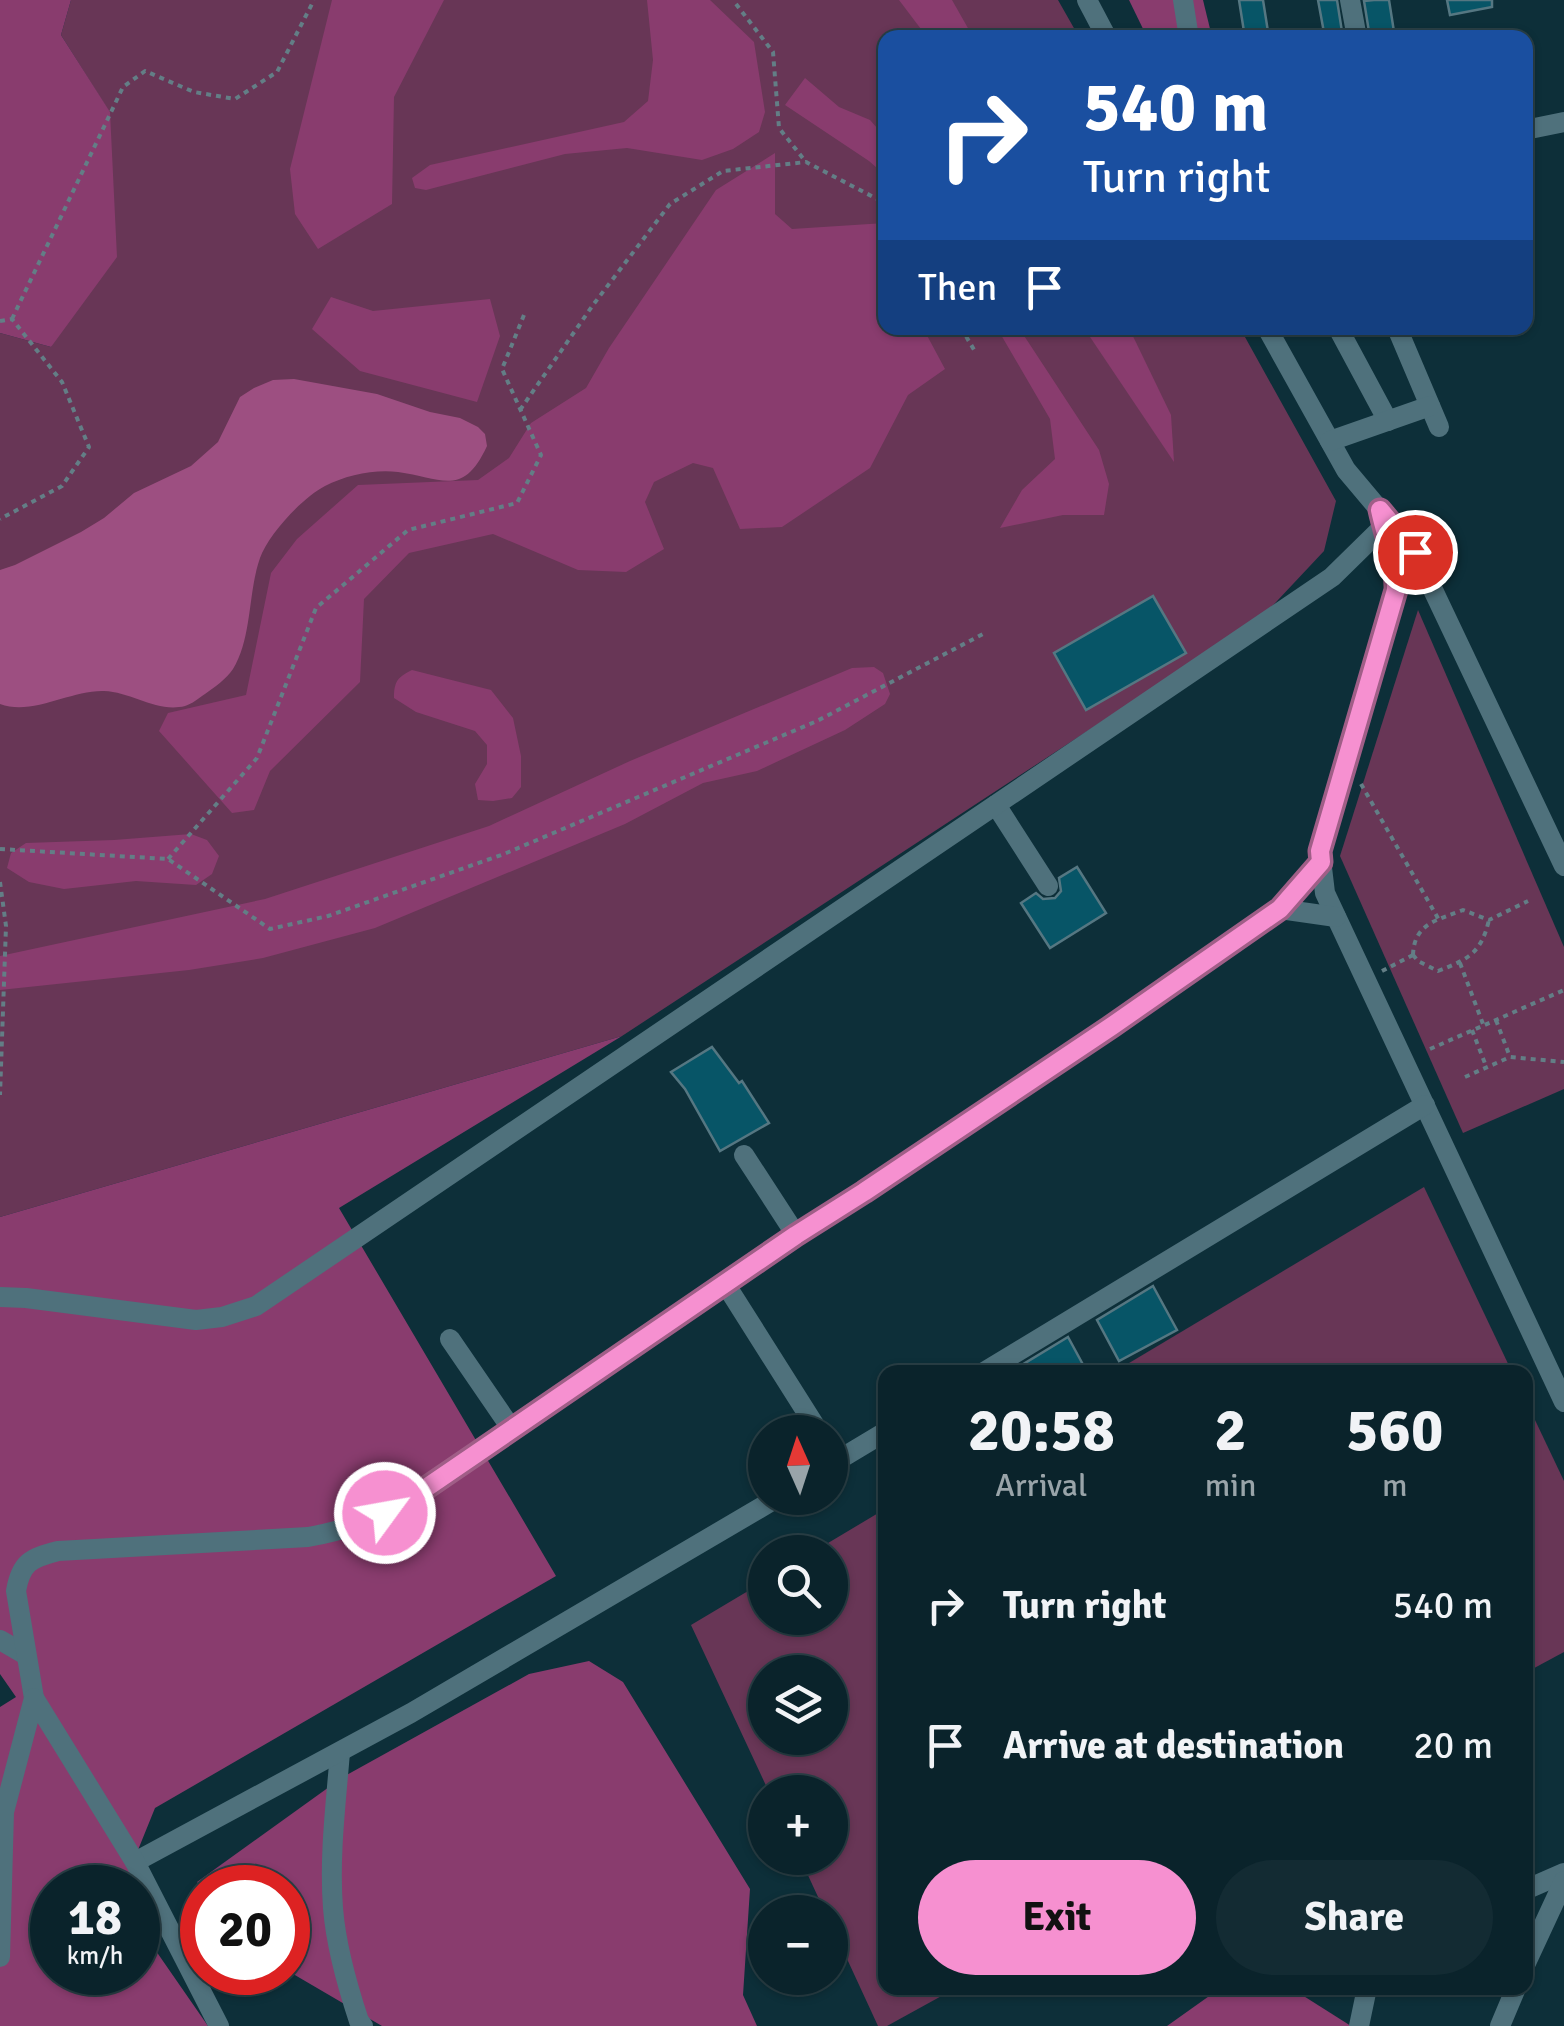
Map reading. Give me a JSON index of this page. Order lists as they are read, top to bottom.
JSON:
{
  "north": "top",
  "page": {
    "turn": ["540 m", "Turn right"],
    "then": "Then",
    "eta": [
      "20:58",
      "Arrival",
      "2",
      "min",
      "560",
      "m"
    ],
    "map_buttons": ["+", "−"],
    "list": [
      {
        "name": "Turn right",
        "value": "540 m"
      },
      {
        "name": "Arrive at destination",
        "value": "20 m"
      }
    ],
    "buttons": ["Exit", "Share"],
    "speed": "18 km/h",
    "limit": "20"
  }
}
